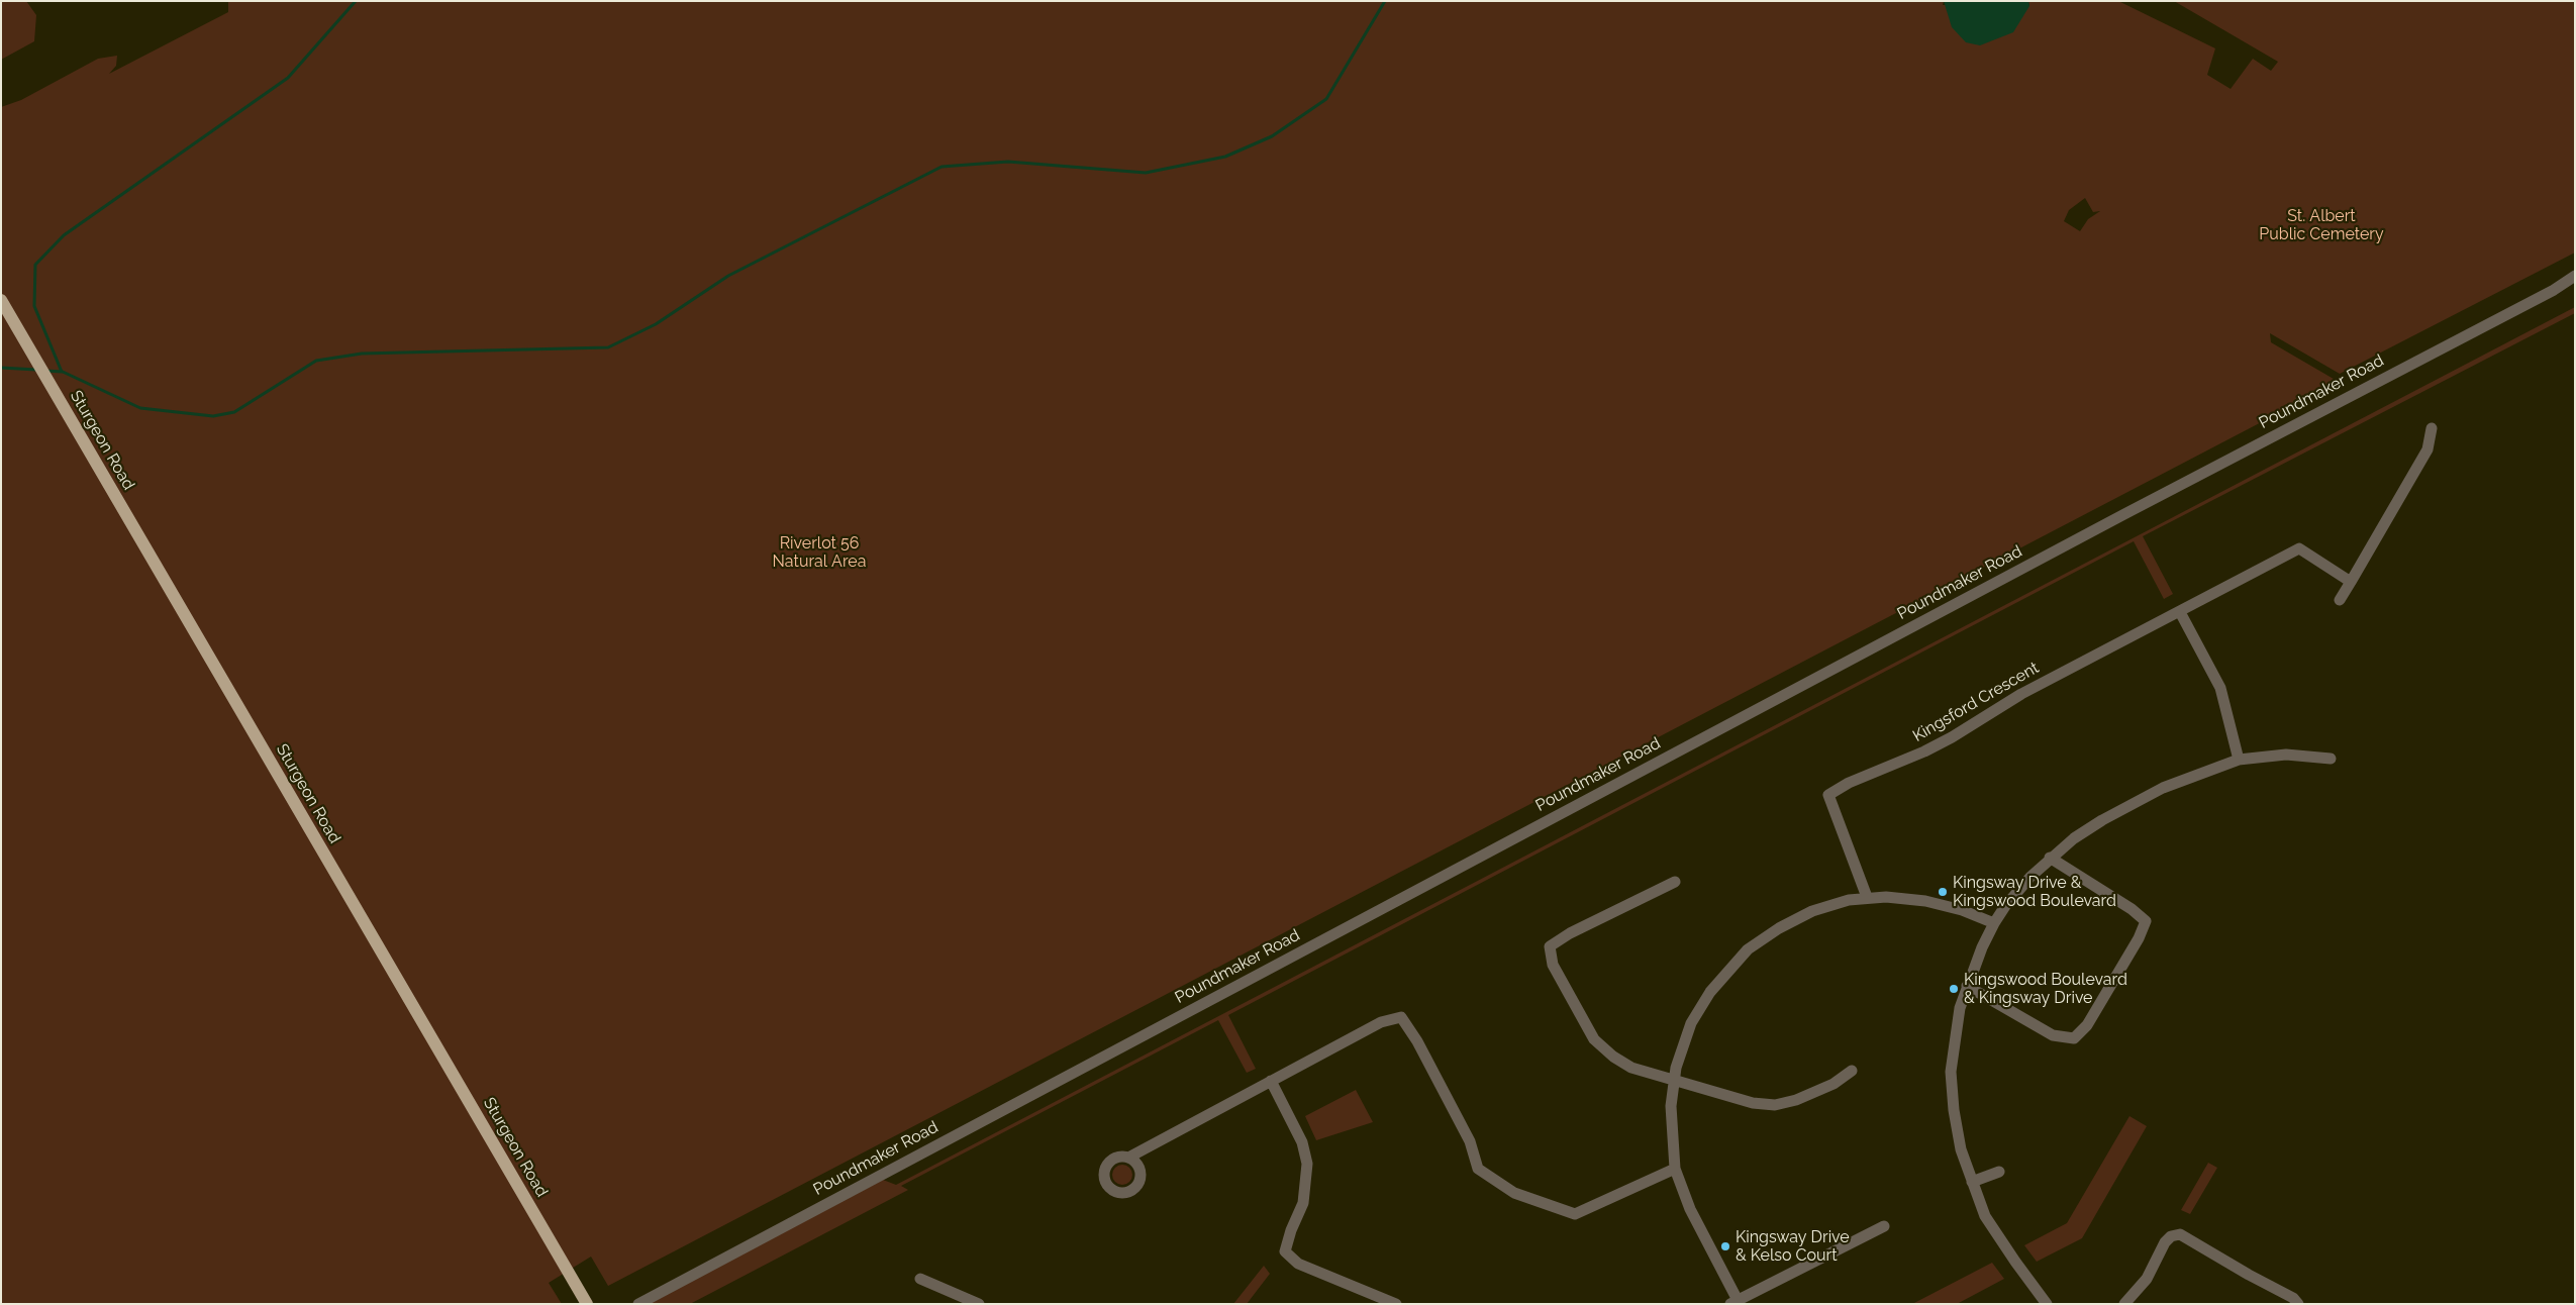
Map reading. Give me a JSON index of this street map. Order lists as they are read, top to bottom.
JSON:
{
  "streets": {
    "main road": ["Sturgeon Road"],
    "street": ["Poundmaker Road", "Kingsford Crescent"]
  },
  "parks": ["St. Albert Public Cemetery", "Riverlot 56 Natural Area"],
  "places": ["Kingsway Drive & Kingswood Boulevard", "Kingswood Boulevard & Kingsway Drive", "Kingsway Drive & Kelso Court"]
}
